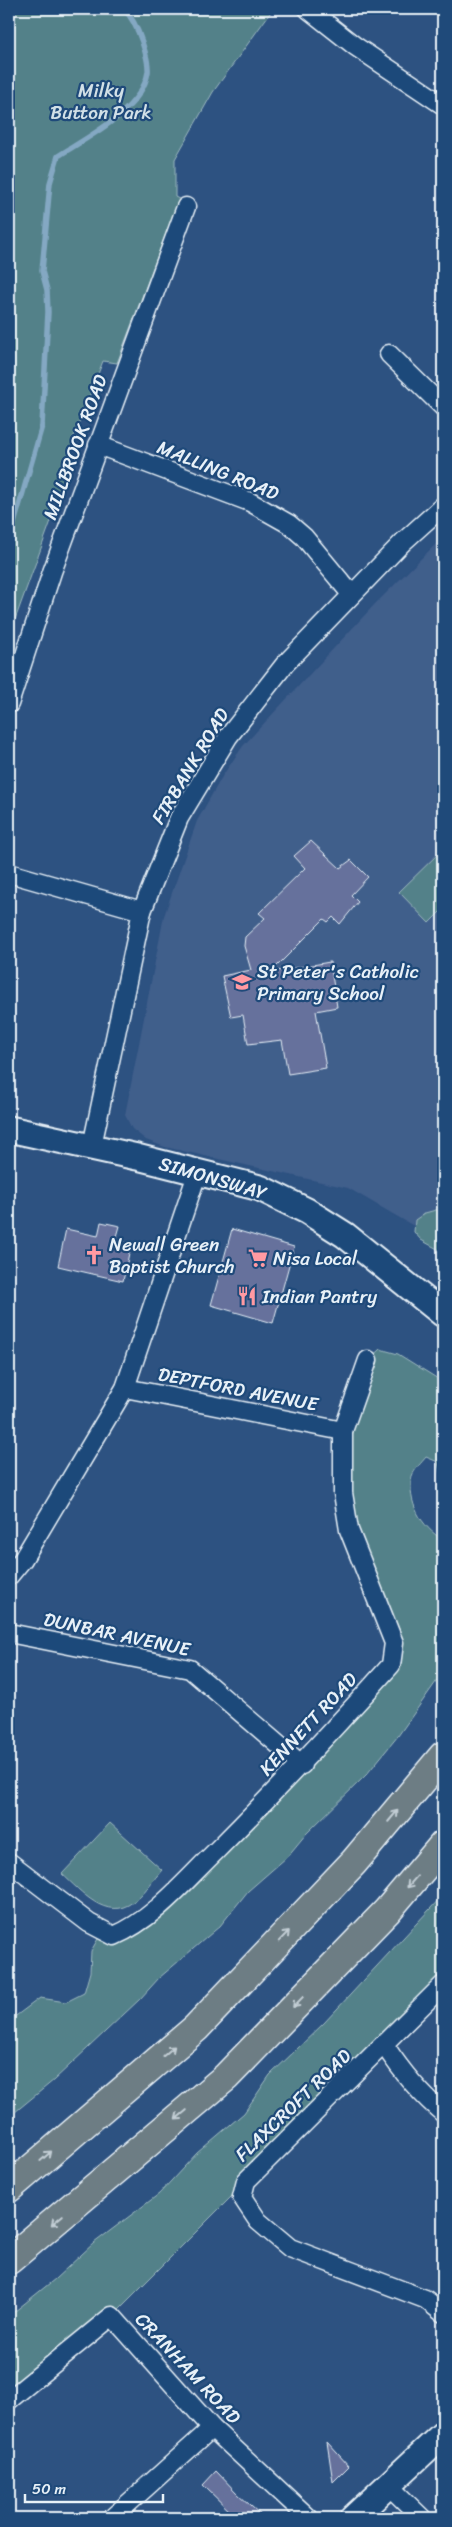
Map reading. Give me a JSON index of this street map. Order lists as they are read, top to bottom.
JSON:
{
  "streets": {
    "street": [
      "MILLBROOK ROAD",
      "MALLING ROAD",
      "FIRBANK ROAD",
      "SIMONSWAY",
      "DEPTFORD AVENUE",
      "DUNBAR AVENUE",
      "KENNETT ROAD",
      "FLAXCROFT ROAD",
      "CRANHAM ROAD"
    ]
  },
  "crossings": [
    ["MILLBROOK ROAD", "MALLING ROAD"],
    ["MALLING ROAD", "FIRBANK ROAD"],
    ["FIRBANK ROAD", "SIMONSWAY"],
    ["DEPTFORD AVENUE", "KENNETT ROAD"],
    ["DUNBAR AVENUE", "KENNETT ROAD"]
  ],
  "parks": ["Milky Button Park"],
  "places": {
    "school or university": ["St Peter's Catholic Primary School"],
    "church": ["Newall Green Baptist Church"],
    "supermarket": ["Nisa Local"],
    "restaurant": ["Indian Pantry"]
  },
  "scale_bar": "50 m"
}
